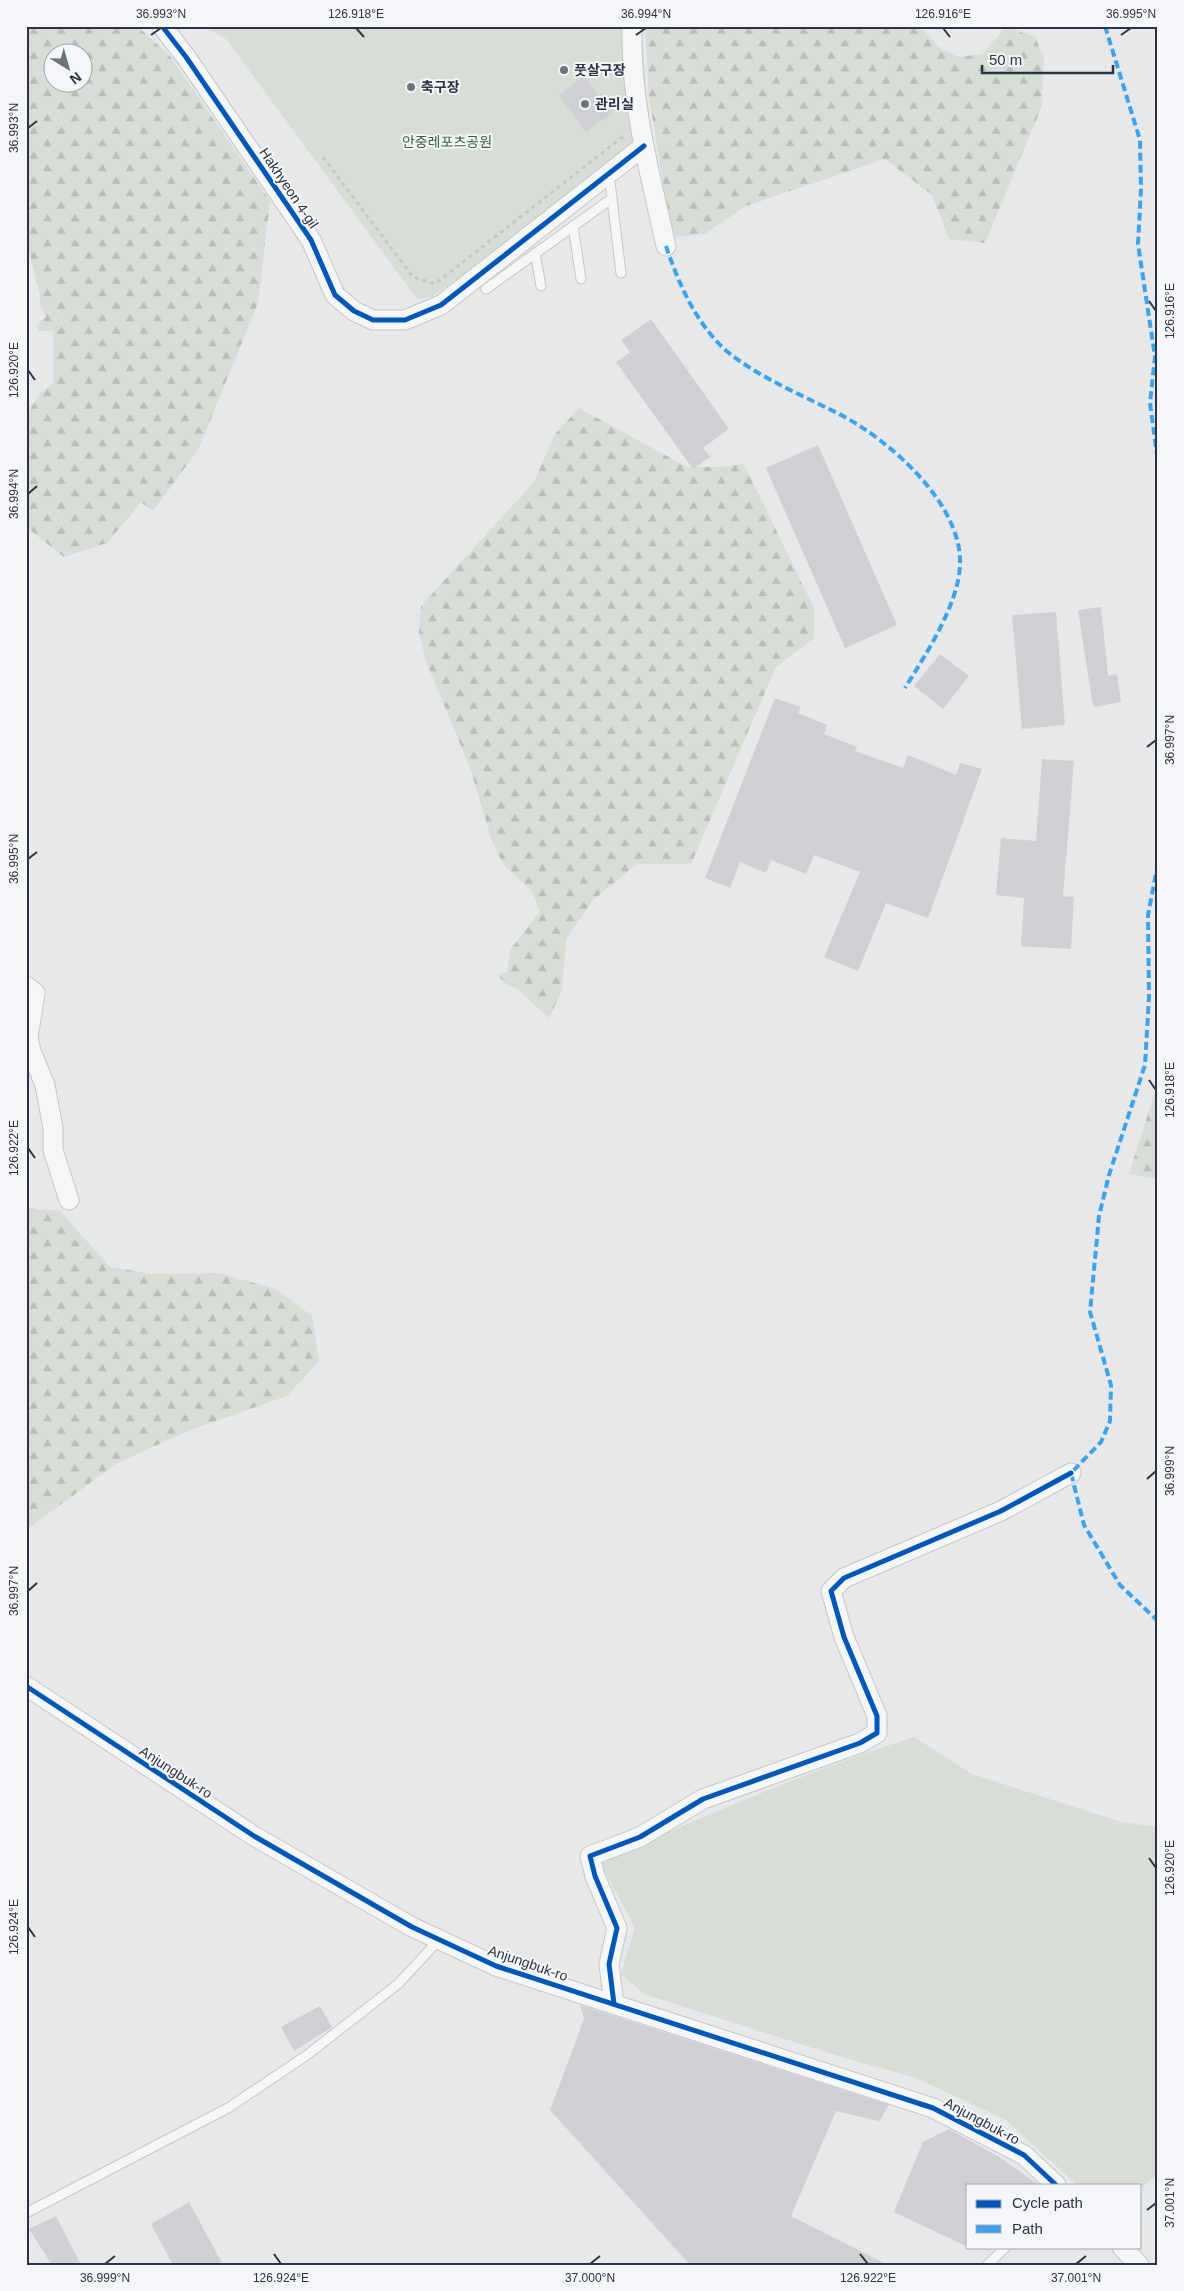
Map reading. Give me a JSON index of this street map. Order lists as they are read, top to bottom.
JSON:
{
  "streets": {
    "street": ["Hakhyeon 4-gil", "Anjungbuk-ro"]
  },
  "parks": ["안중레포츠공원"],
  "places": ["풋살구장", "축구장", "관리실"],
  "legend": ["Cycle path", "Path"],
  "scale_bar": "50 m",
  "north": "bottom right",
  "coordinates": [
    "36.993°N",
    "126.918°E",
    "36.994°N",
    "126.916°E",
    "36.995°N",
    "126.920°E",
    "36.997°N",
    "126.922°E",
    "36.999°N",
    "126.924°E",
    "37.001°N",
    "37.000°N"
  ]
}
